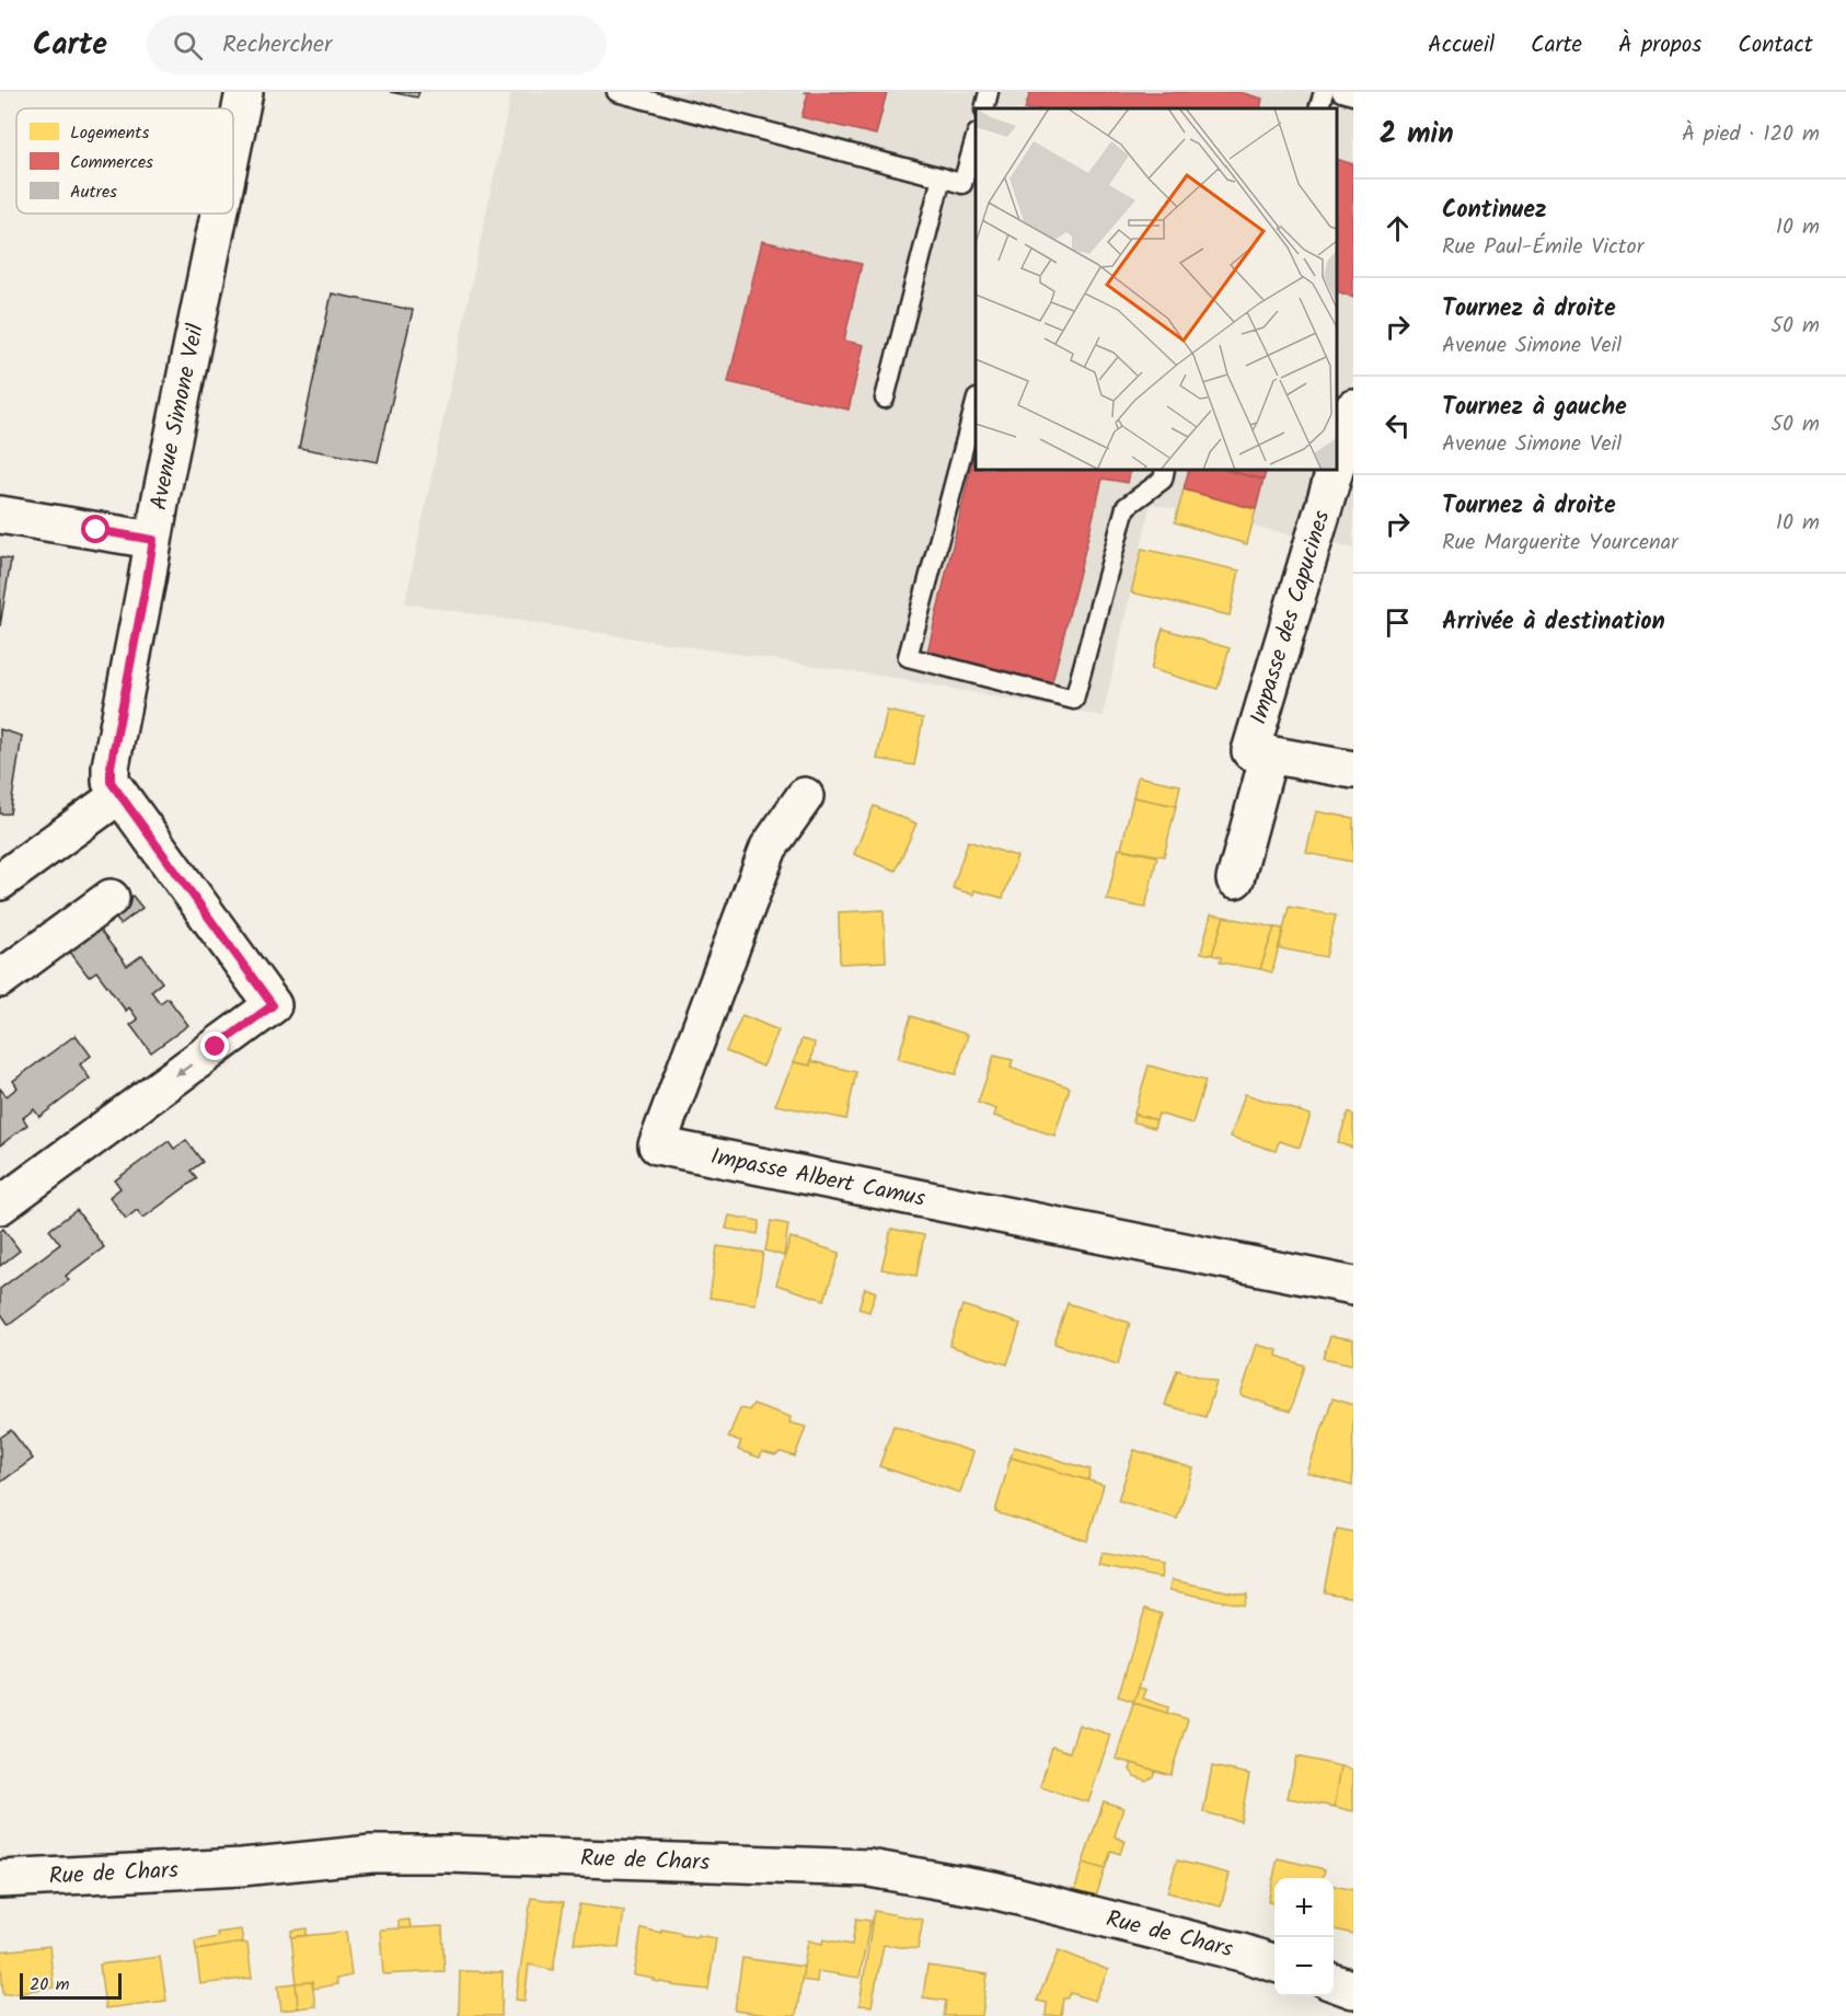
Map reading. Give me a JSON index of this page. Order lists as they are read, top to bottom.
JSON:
{
  "streets": {
    "street": [
      "Avenue Simone Veil",
      "Impasse des Capucines",
      "Impasse Albert Camus",
      "Rue de Chars"
    ]
  },
  "legend": ["Logements", "Commerces", "Autres"],
  "scale_bar": "20 m",
  "page": {
    "header": "Carte",
    "search": "Rechercher",
    "nav": [
      "Accueil",
      "Carte",
      "À propos",
      "Contact"
    ],
    "heading": ["2 min", "À pied · 120 m"],
    "list": [
      ["Continuez", "Rue Paul-Émile Victor", "10 m"],
      ["Tournez à droite", "Avenue Simone Veil", "50 m"],
      ["Tournez à gauche", "Avenue Simone Veil", "50 m"],
      ["Tournez à droite", "Rue Marguerite Yourcenar", "10 m"],
      "Arrivée à destination"
    ],
    "map_buttons": ["+", "−"],
    "scale": "20 m"
  }
}
